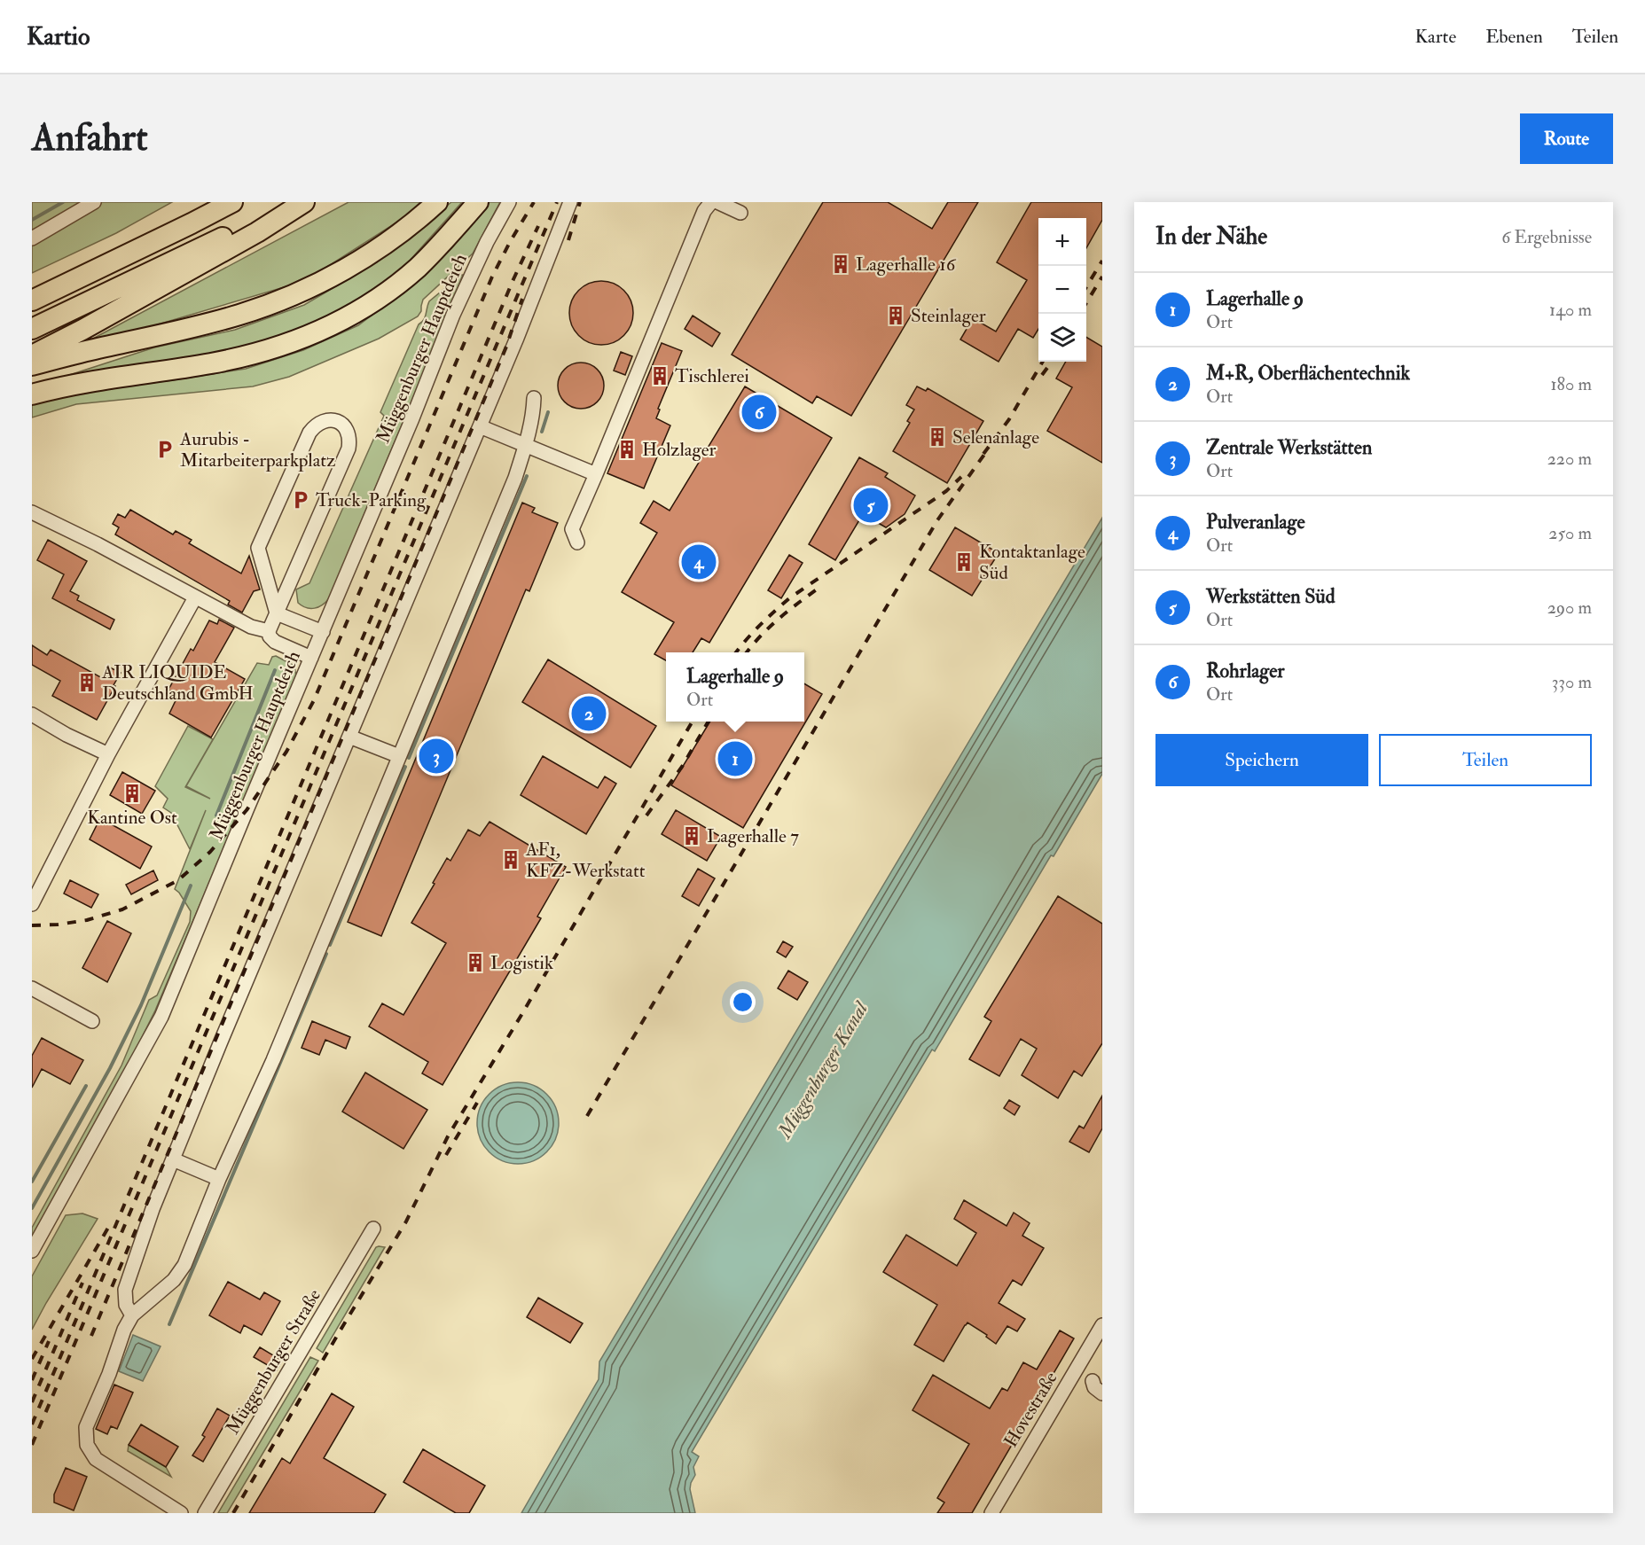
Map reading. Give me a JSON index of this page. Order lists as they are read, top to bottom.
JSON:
{
  "streets": {
    "street": ["Müggenburger Hauptdeich", "Müggenburger Straße", "Hovestraße"]
  },
  "water": ["Müggenburger Kanal"],
  "places": {
    "building": [
      "Lagerhalle 16",
      "Steinlager",
      "Tischlerei",
      "Selenanlage",
      "Holzlager",
      "Kontaktanlage Süd",
      "AIR LIQUIDE Deutschland GmbH",
      "Kantine Ost",
      "Lagerhalle 7",
      "AF1, KFZ-Werkstatt",
      "Logistik"
    ],
    "parking": ["Aurubis - Mitarbeiterparkplatz", "Truck-Parking"]
  },
  "page": {
    "header": "Kartio",
    "nav": ["Karte", "Ebenen", "Teilen"],
    "buttons": [
      "Route",
      ["Speichern", "Teilen"]
    ],
    "title": "Anfahrt",
    "heading": ["In der Nähe", "6 Ergebnisse"],
    "map_buttons": ["+", "−"],
    "list": [
      {
        "mark": "1",
        "name": "Lagerhalle 9",
        "note": "Ort",
        "value": "140 m"
      },
      {
        "mark": "2",
        "name": "M+R, Oberflächentechnik",
        "note": "Ort",
        "value": "180 m"
      },
      {
        "mark": "3",
        "name": "Zentrale Werkstätten",
        "note": "Ort",
        "value": "220 m"
      },
      {
        "mark": "4",
        "name": "Pulveranlage",
        "note": "Ort",
        "value": "250 m"
      },
      {
        "mark": "5",
        "name": "Werkstätten Süd",
        "note": "Ort",
        "value": "290 m"
      },
      {
        "mark": "6",
        "name": "Rohrlager",
        "note": "Ort",
        "value": "330 m"
      }
    ],
    "pins": [
      "6",
      "5",
      "4",
      "2",
      "3",
      "1"
    ],
    "popup": ["Lagerhalle 9", "Ort"]
  }
}
